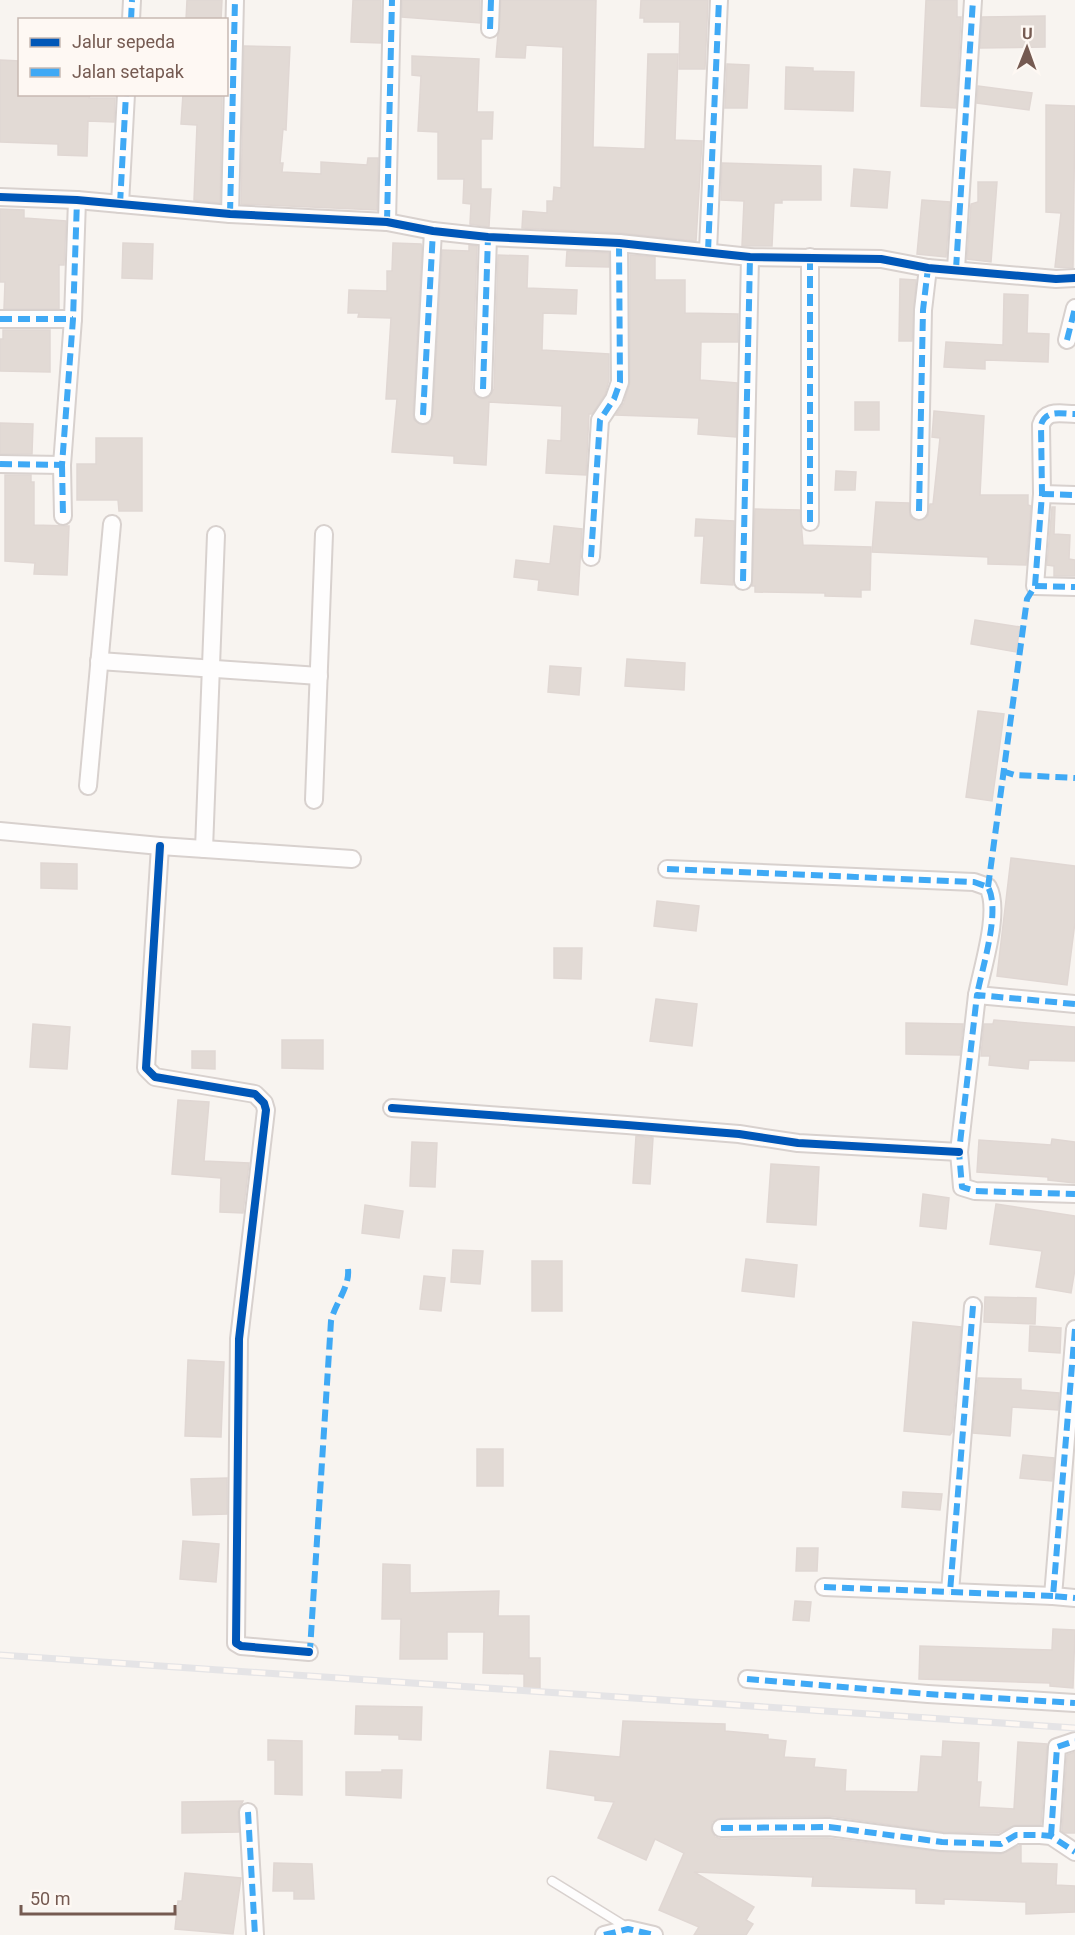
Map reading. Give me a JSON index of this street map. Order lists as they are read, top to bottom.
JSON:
{
  "legend": ["Jalur sepeda", "Jalan setapak"],
  "scale_bar": "50 m",
  "north": "top"
}
